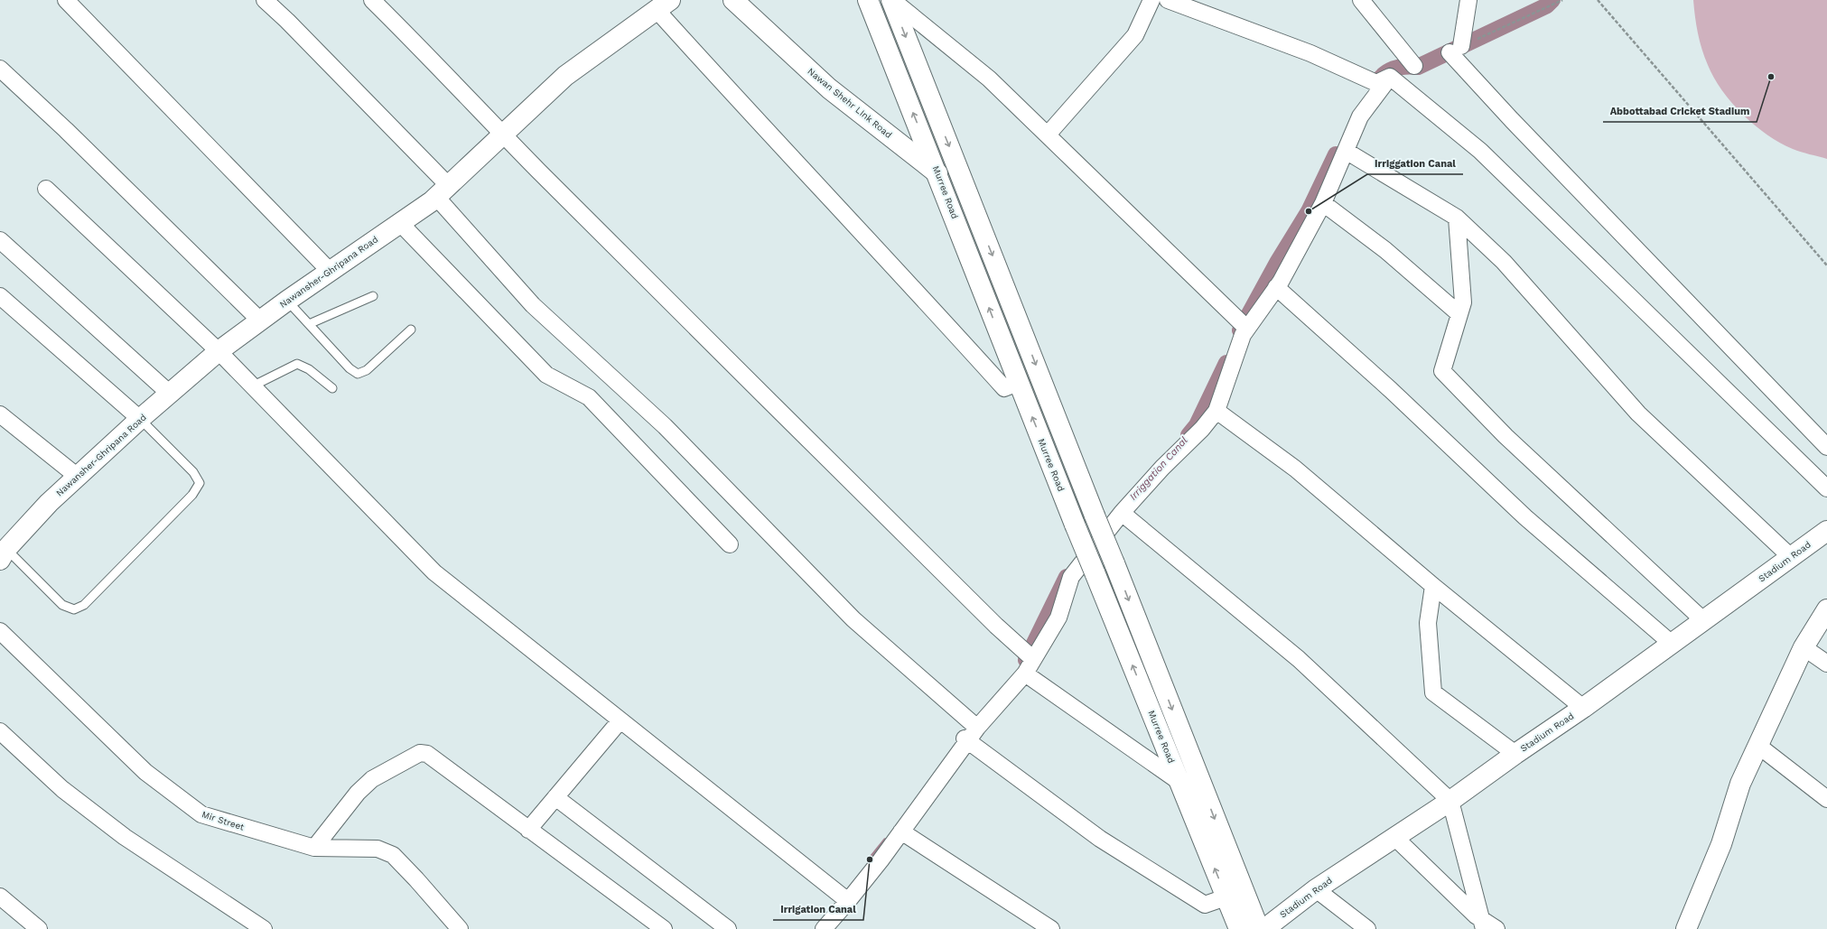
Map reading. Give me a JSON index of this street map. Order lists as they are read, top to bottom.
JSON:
{
  "streets": {
    "main road": [
      "Nawan Shehr LInk Road",
      "Murree Road",
      "Nawansher-Ghripana Road",
      "Stadium Road"
    ],
    "street": ["Mir Street"]
  },
  "crossings": [
    ["Nawan Shehr LInk Road", "Murree Road"]
  ],
  "water": ["Irriggation Canal"],
  "places": ["Abbottabad Cricket Stadium", "Irriggation Canal", "Irrigation Canal"]
}
